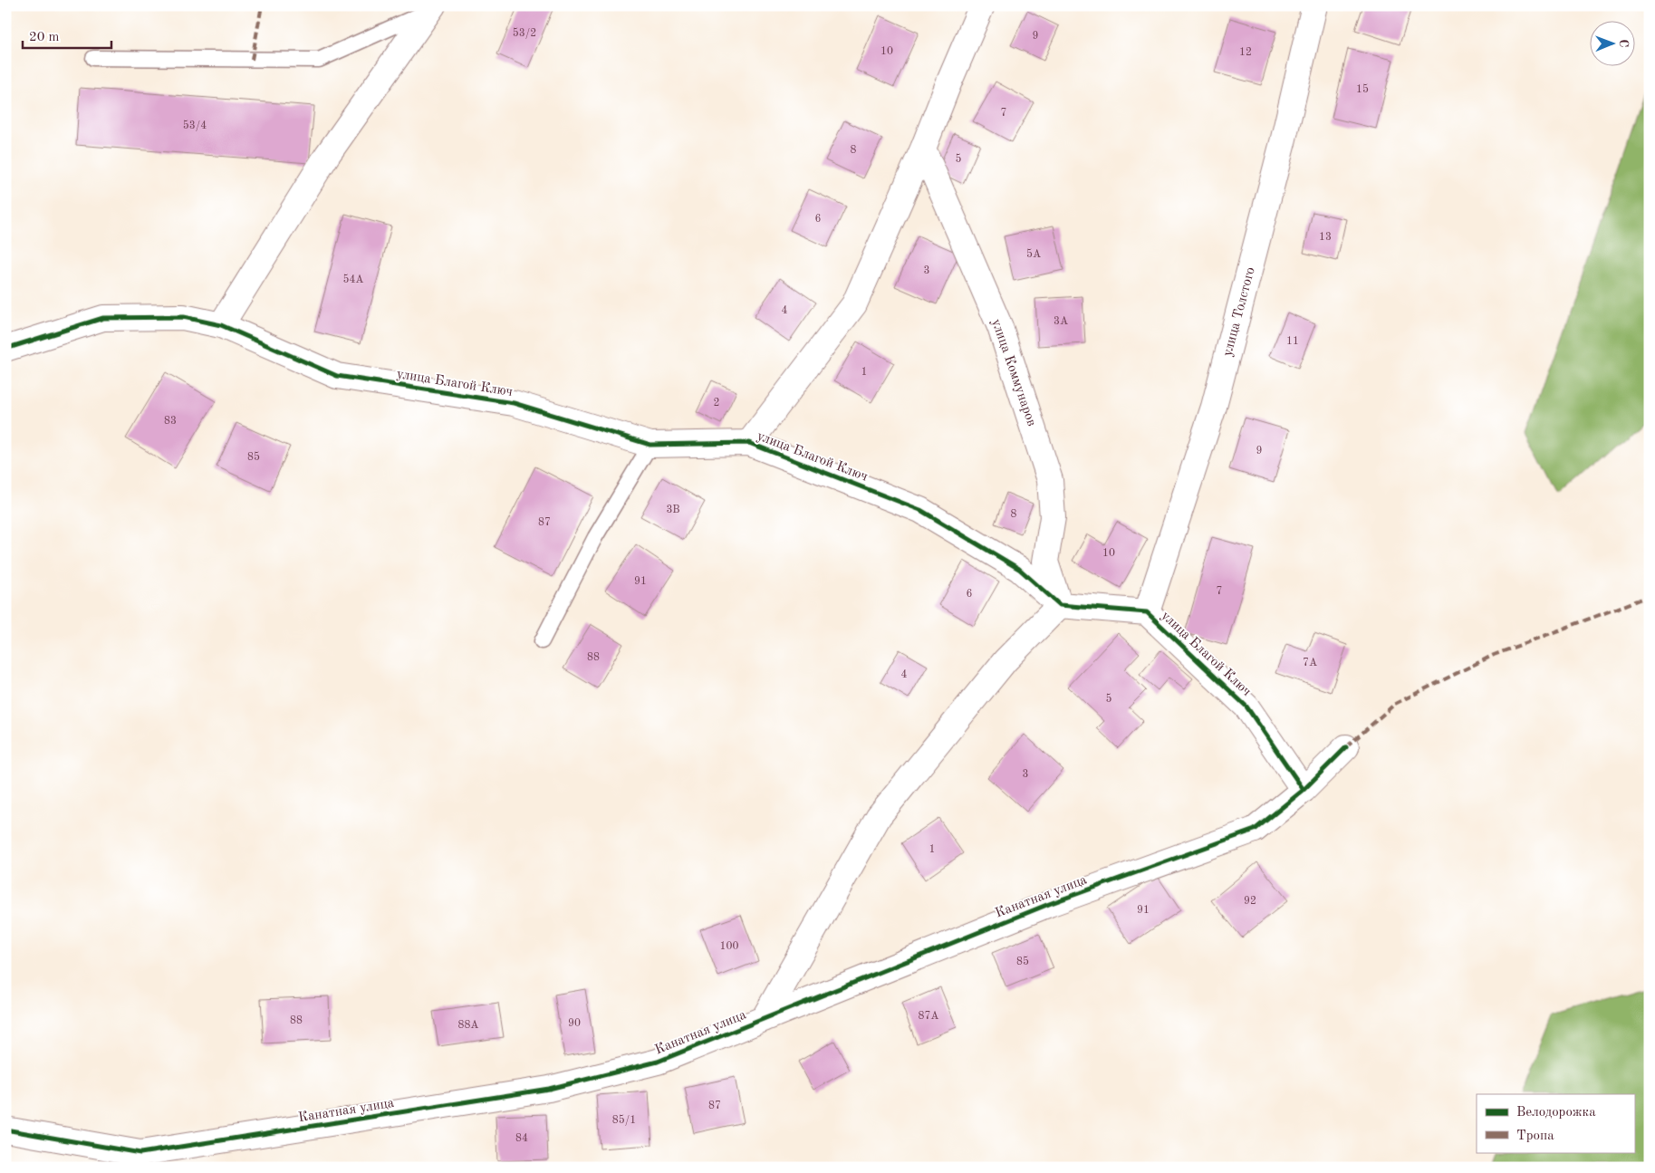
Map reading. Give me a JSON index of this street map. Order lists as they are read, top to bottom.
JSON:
{
  "streets": {
    "street": [
      "улица Толстого",
      "улица Коммунаров",
      "улица Благой Ключ",
      "Канатная улица"
    ]
  },
  "crossings": [
    ["улица Толстого", "улица Благой Ключ"],
    ["улица Коммунаров", "улица Благой Ключ"],
    ["улица Коммунаров", "Канатная улица"],
    ["улица Благой Ключ", "Канатная улица"]
  ],
  "house_numbers": [
    "53/2",
    "9",
    "10",
    "12",
    "15",
    "7",
    "53/4",
    "8",
    "5",
    "6",
    "13",
    "5А",
    "3",
    "54А",
    "4",
    "3А",
    "11",
    "1",
    "2",
    "83",
    "9",
    "85",
    "3В",
    "8",
    "87",
    "10",
    "91",
    "7",
    "6",
    "88",
    "7А",
    "4",
    "5",
    "3",
    "1",
    "92",
    "91",
    "100",
    "85",
    "87А",
    "88",
    "90",
    "88А",
    "87",
    "85/1",
    "84"
  ],
  "legend": ["Велодорожка", "Тропа"],
  "scale_bar": "20 m",
  "north": "right"
}
